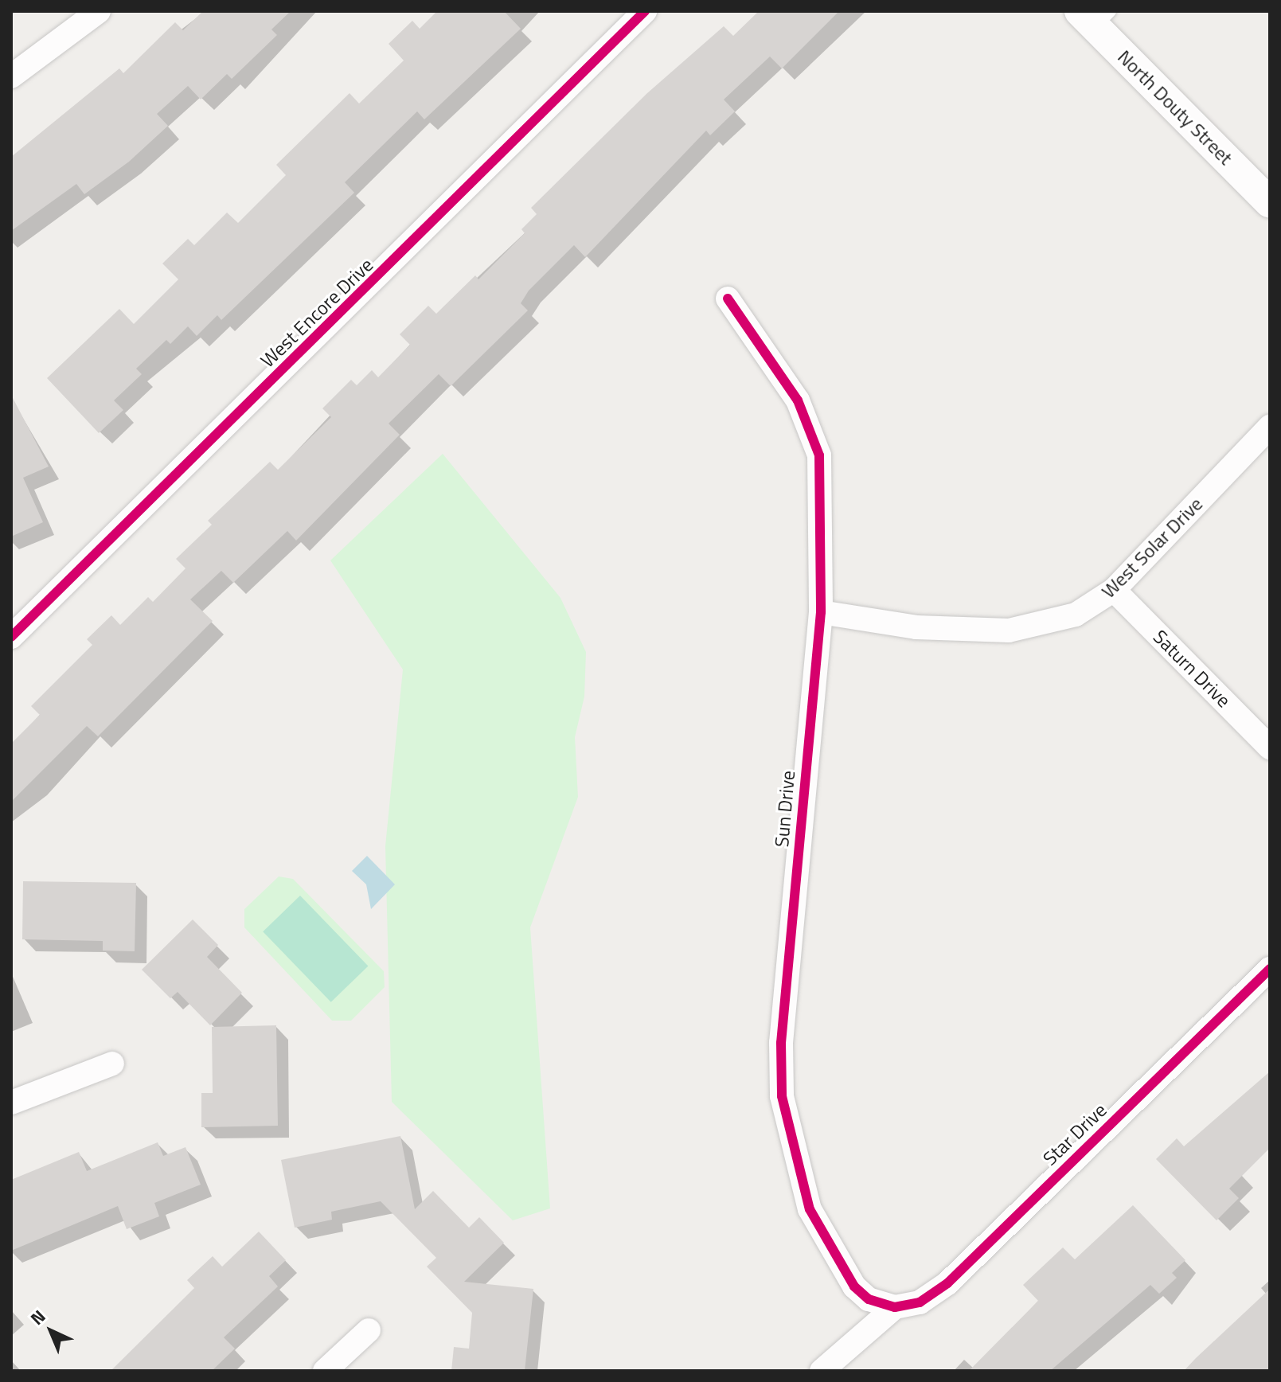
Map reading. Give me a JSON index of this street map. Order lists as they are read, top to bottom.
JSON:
{
  "streets": {
    "street": [
      "North Douty Street",
      "West Encore Drive",
      "West Solar Drive",
      "Saturn Drive",
      "Sun Drive",
      "Star Drive"
    ]
  },
  "crossings": [
    ["West Solar Drive", "Saturn Drive"],
    ["West Solar Drive", "Sun Drive"],
    ["Sun Drive", "Star Drive"]
  ],
  "north": "top left"
}
